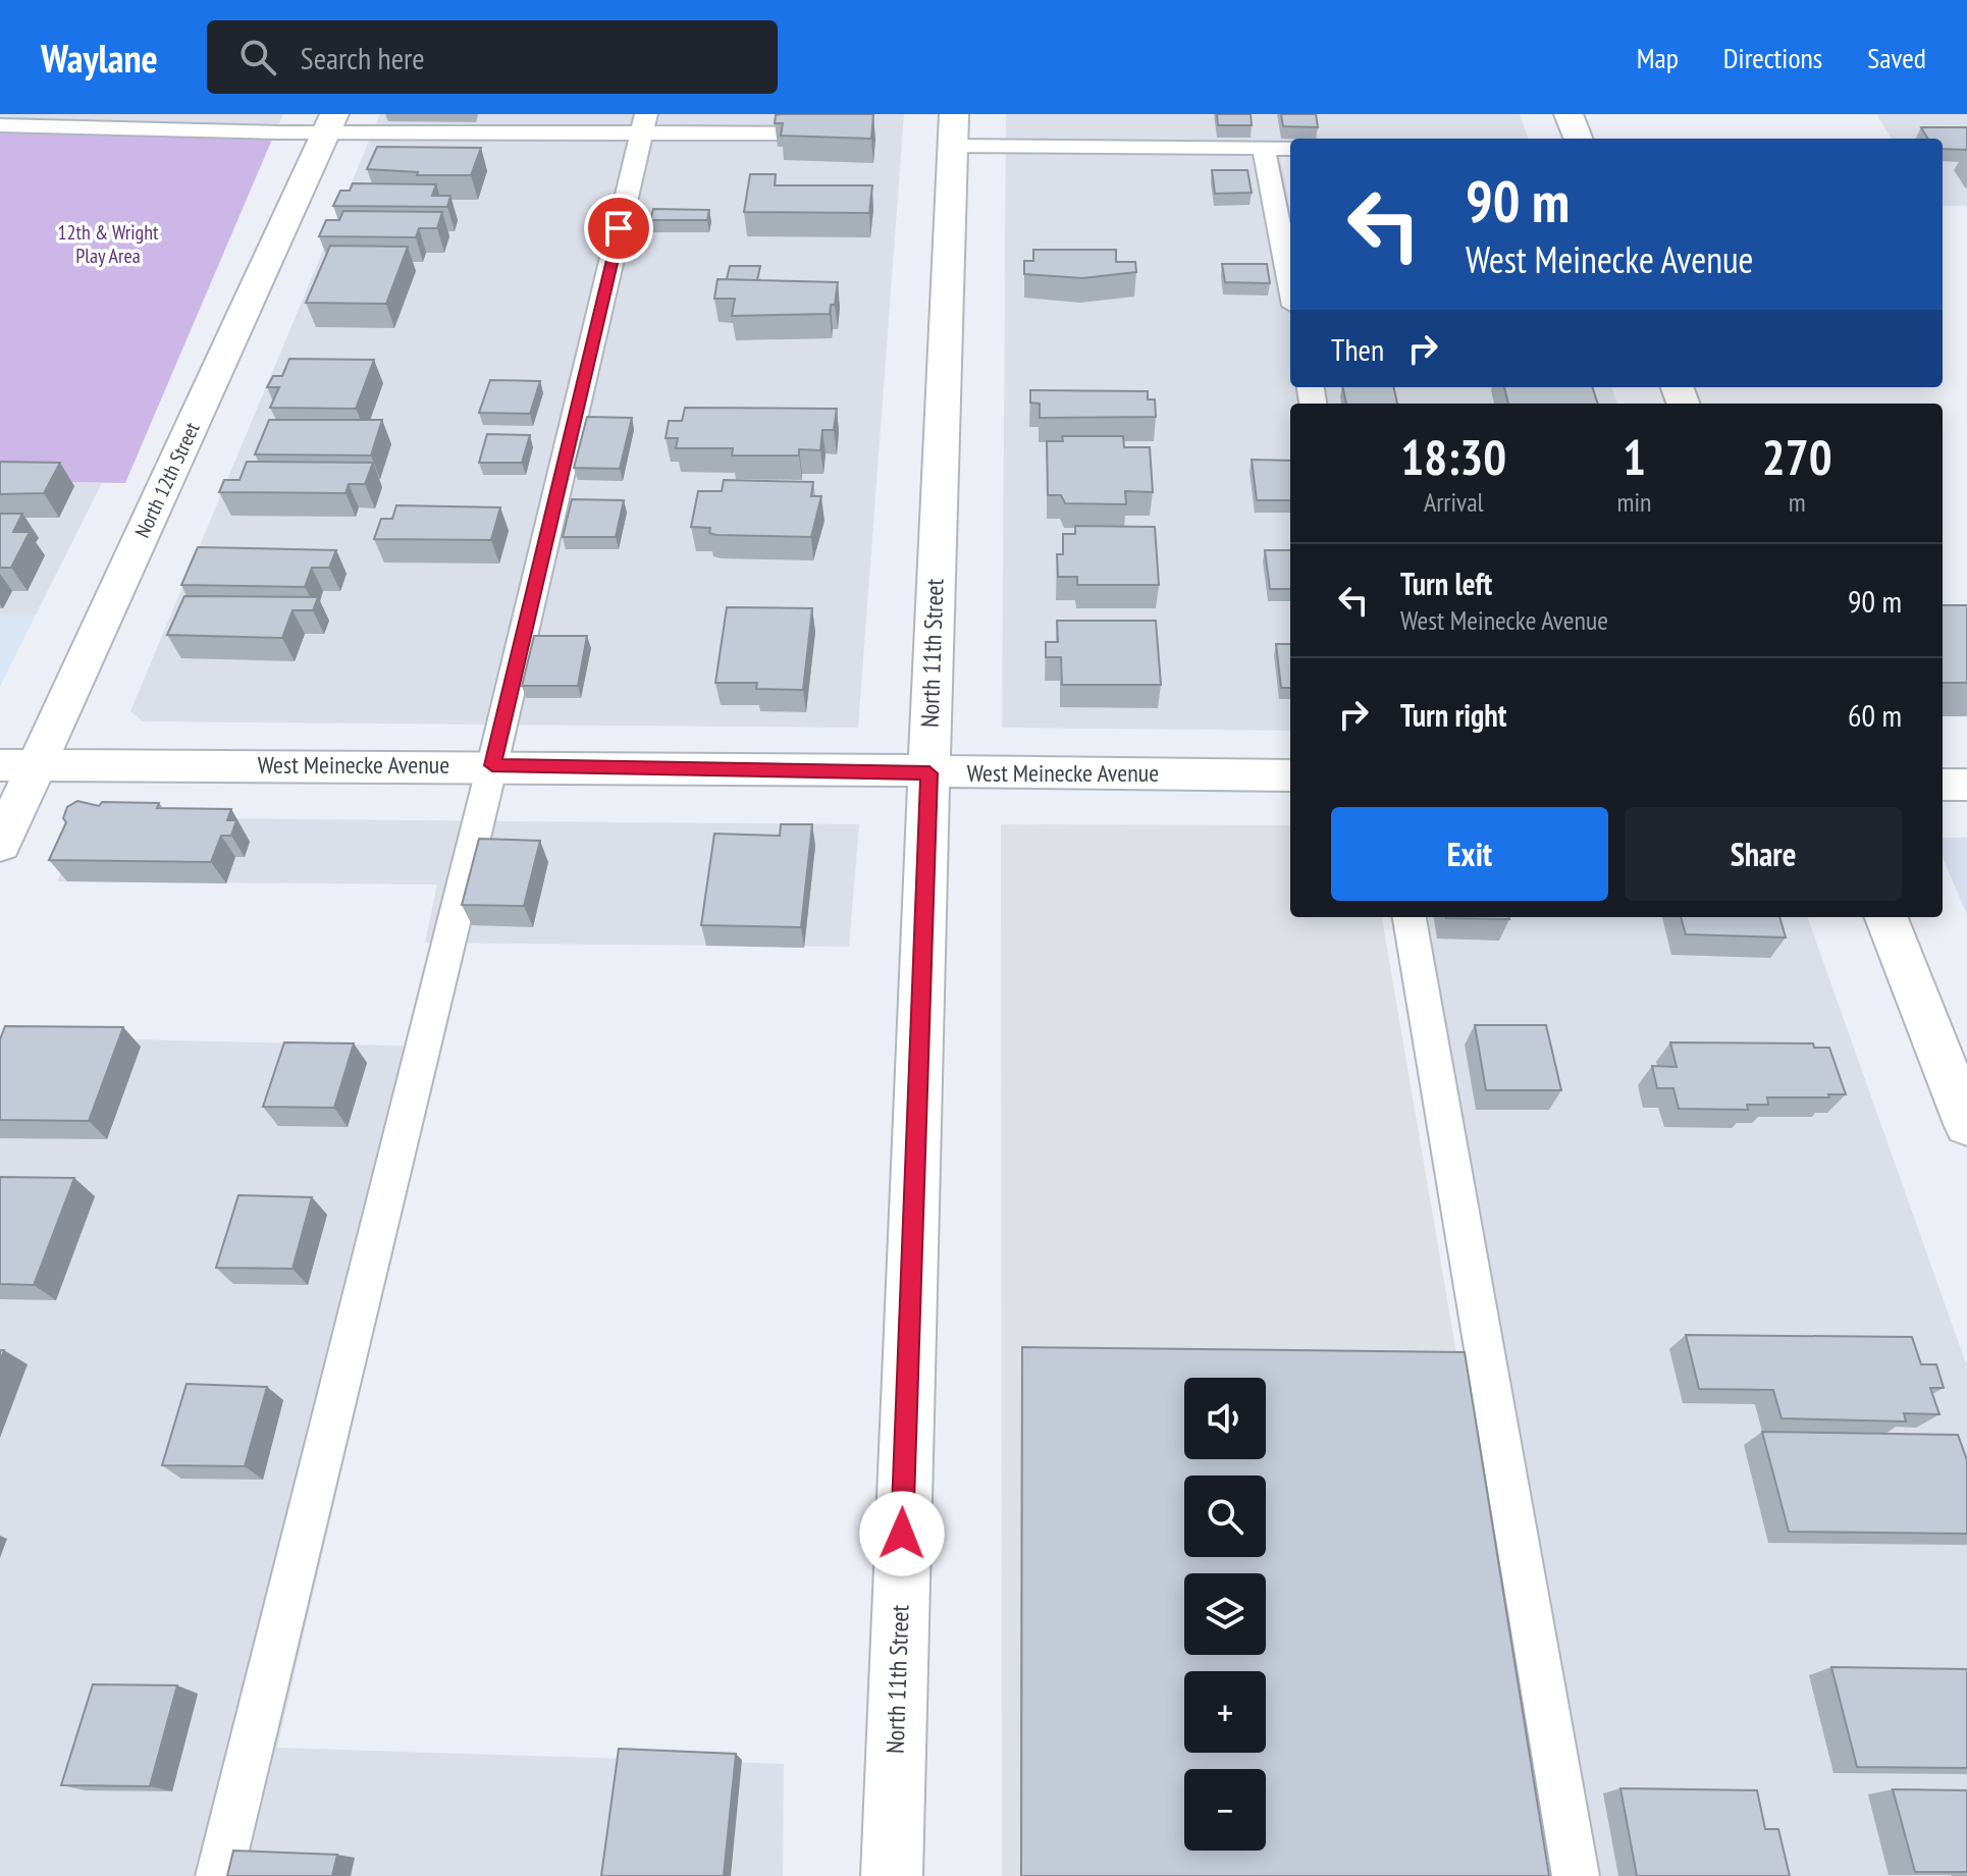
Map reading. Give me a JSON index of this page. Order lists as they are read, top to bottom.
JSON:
{
  "streets": {
    "street": ["North 12th Street", "North 11th Street", "West Meinecke Avenue"]
  },
  "crossings": [
    ["North 12th Street", "West Meinecke Avenue"],
    ["North 11th Street", "West Meinecke Avenue"]
  ],
  "parks": ["12th & Wright Play Area"],
  "page": {
    "header": "Waylane",
    "search": "Search here",
    "nav": ["Map", "Directions", "Saved"],
    "turn": ["90 m", "West Meinecke Avenue"],
    "then": "Then",
    "eta": [
      "18:30",
      "Arrival",
      "1",
      "min",
      "270",
      "m"
    ],
    "list": [
      {
        "name": "Turn left",
        "note": "West Meinecke Avenue",
        "value": "90 m"
      },
      {
        "name": "Turn right",
        "value": "60 m"
      }
    ],
    "buttons": ["Exit", "Share"],
    "map_buttons": ["+", "−"]
  }
}
